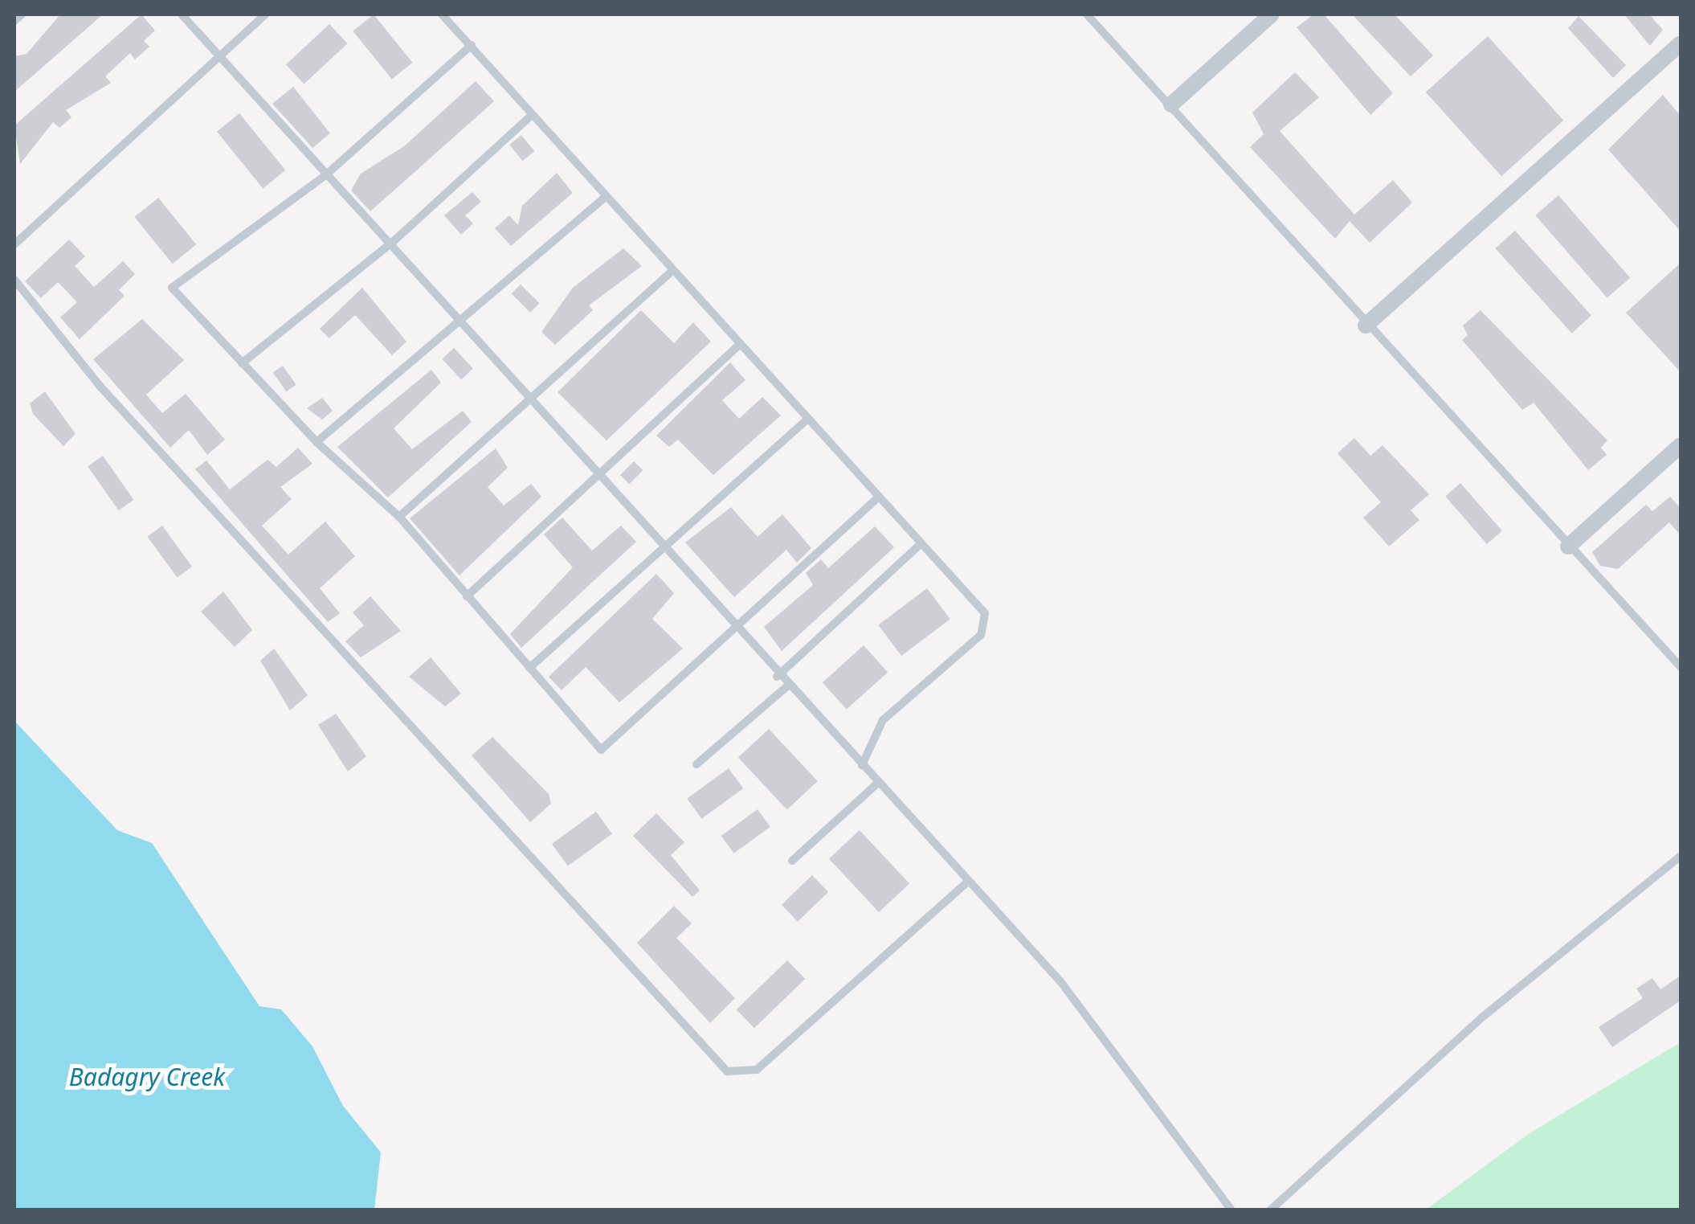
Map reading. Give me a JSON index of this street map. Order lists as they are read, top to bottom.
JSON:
{
  "water": ["Badagry Creek"]
}
